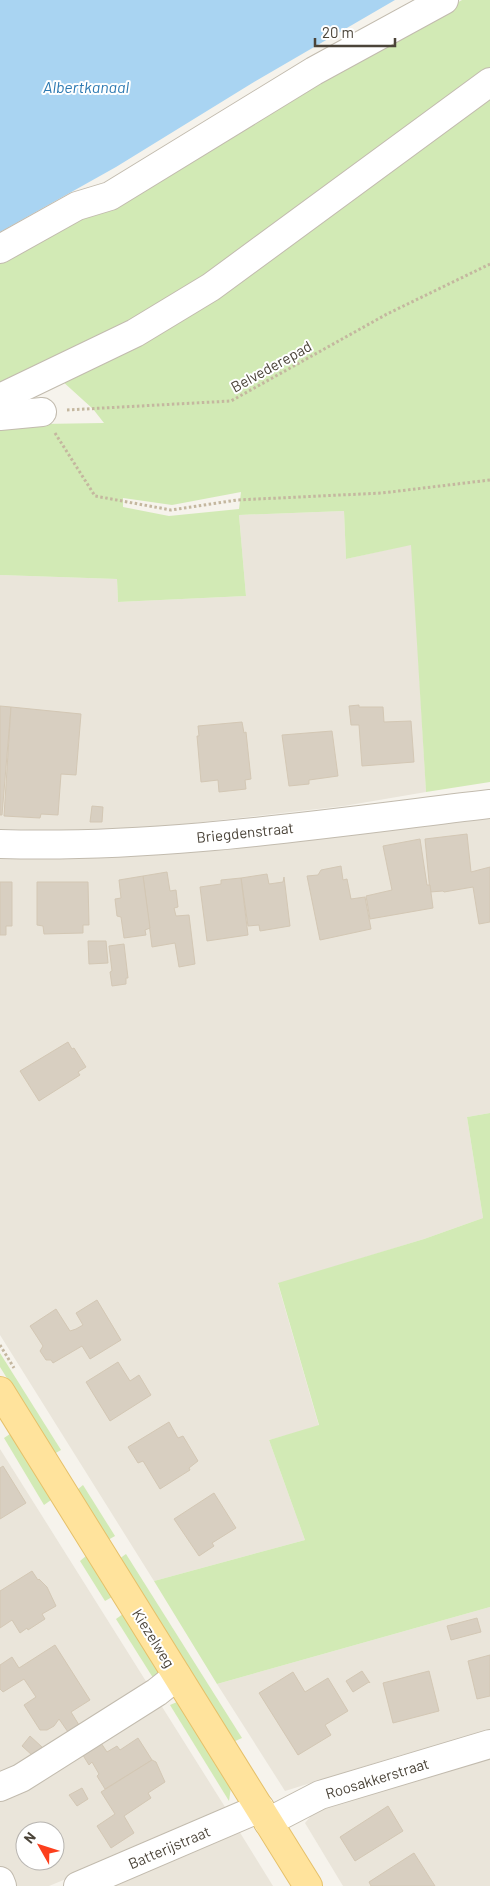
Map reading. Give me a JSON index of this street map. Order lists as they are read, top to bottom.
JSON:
{
  "streets": {
    "main road": ["Kiezelweg"],
    "street": ["Briegdenstraat", "Roosakkerstraat", "Batterijstraat"],
    "path": ["Belvederepad"]
  },
  "crossings": [
    ["Kiezelweg", "Roosakkerstraat"],
    ["Kiezelweg", "Batterijstraat"],
    ["Roosakkerstraat", "Batterijstraat"]
  ],
  "water": ["Albertkanaal"],
  "scale_bar": "20 m",
  "north": "top left"
}
